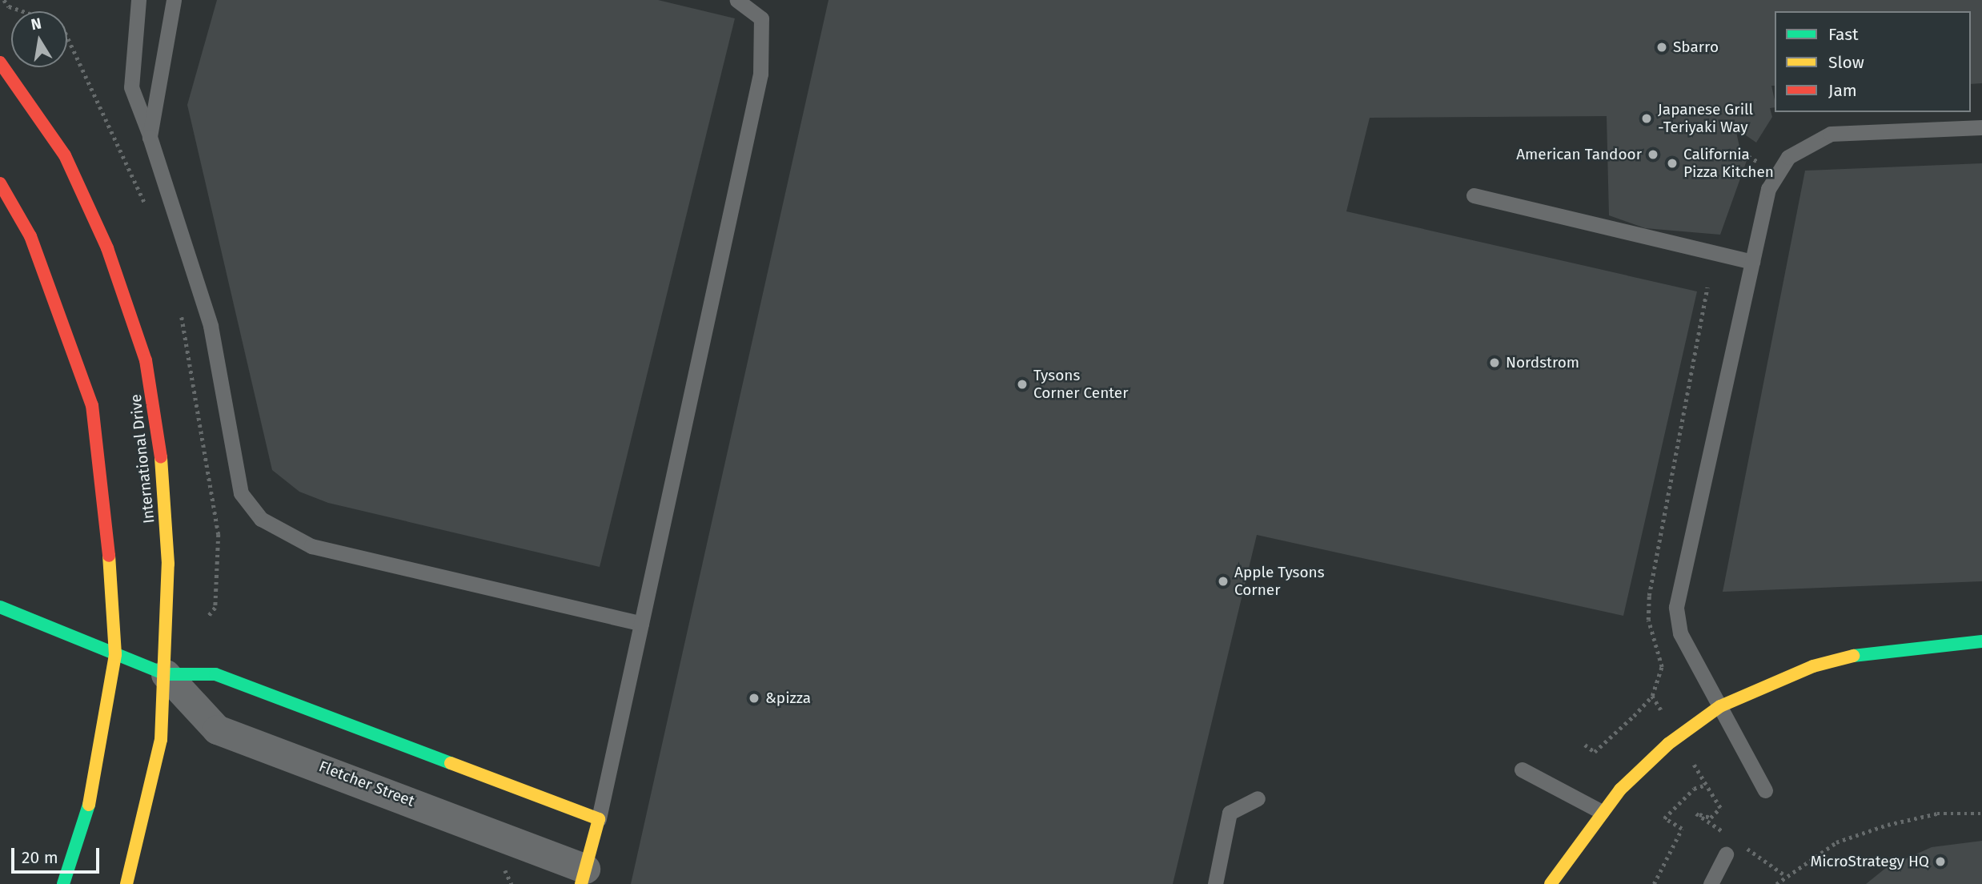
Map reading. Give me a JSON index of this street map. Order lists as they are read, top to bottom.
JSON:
{
  "streets": {
    "main road": ["International Drive", "Fletcher Street"]
  },
  "crossings": [
    ["International Drive", "Fletcher Street"]
  ],
  "places": [
    "Sbarro",
    "Japanese Grill -Teriyaki Way",
    "American Tandoor",
    "California Pizza Kitchen",
    "Nordstrom",
    "Tysons Corner Center",
    "Apple Tysons Corner",
    "&pizza",
    "MicroStrategy HQ"
  ],
  "legend": ["Fast", "Slow", "Jam"],
  "scale_bar": "20 m",
  "north": "top"
}
